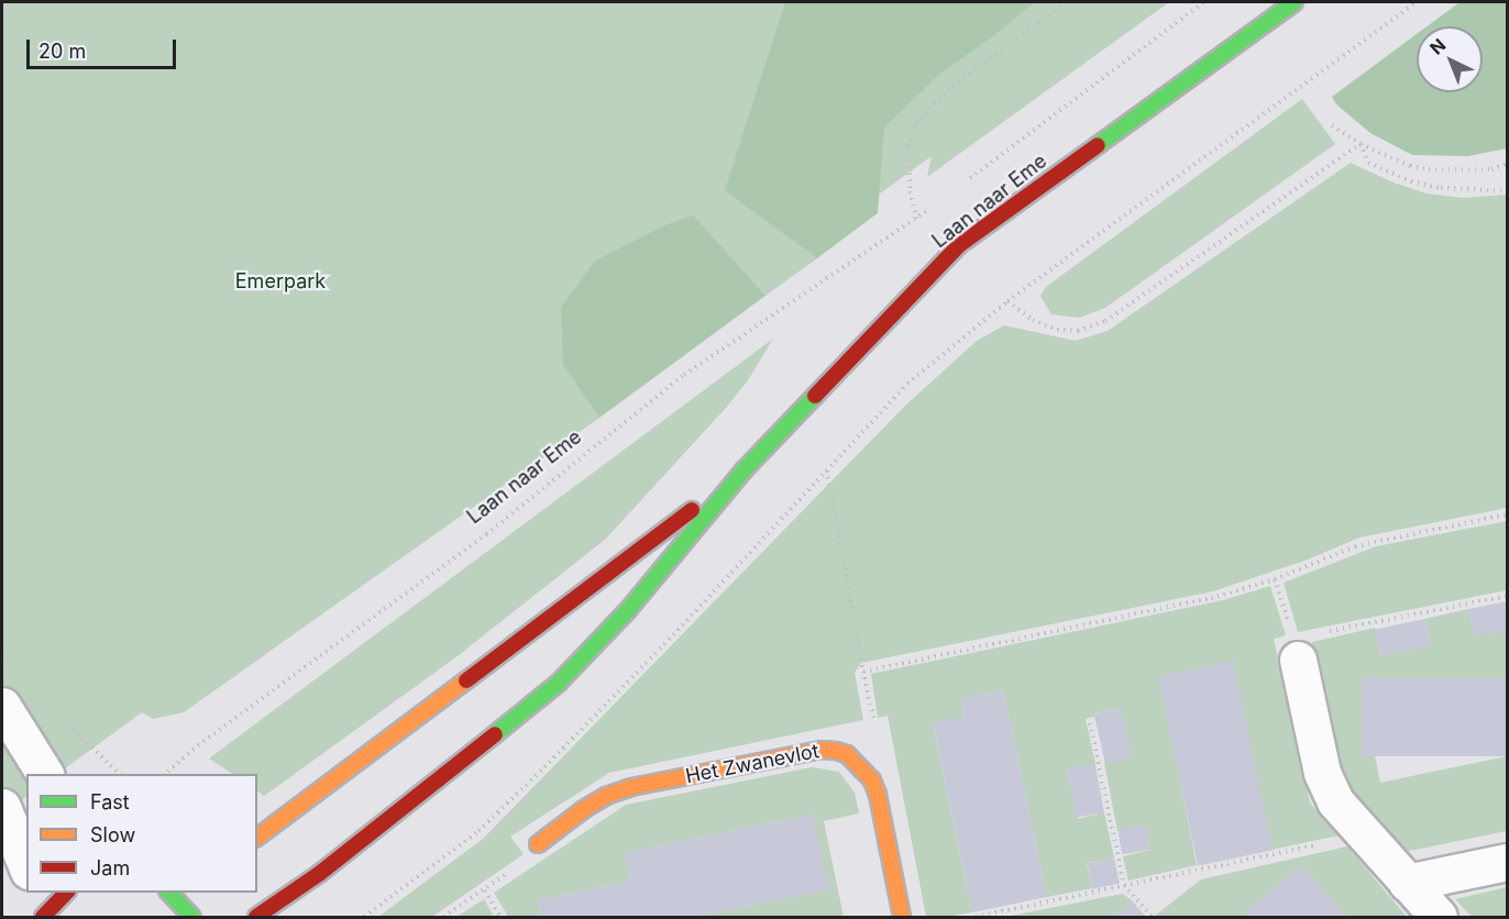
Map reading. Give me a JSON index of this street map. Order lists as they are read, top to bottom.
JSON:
{
  "streets": {
    "street": ["Laan naar Eme", "Het Zwanevlot"]
  },
  "parks": ["Emerpark"],
  "legend": ["Fast", "Slow", "Jam"],
  "scale_bar": "20 m",
  "north": "top left"
}
